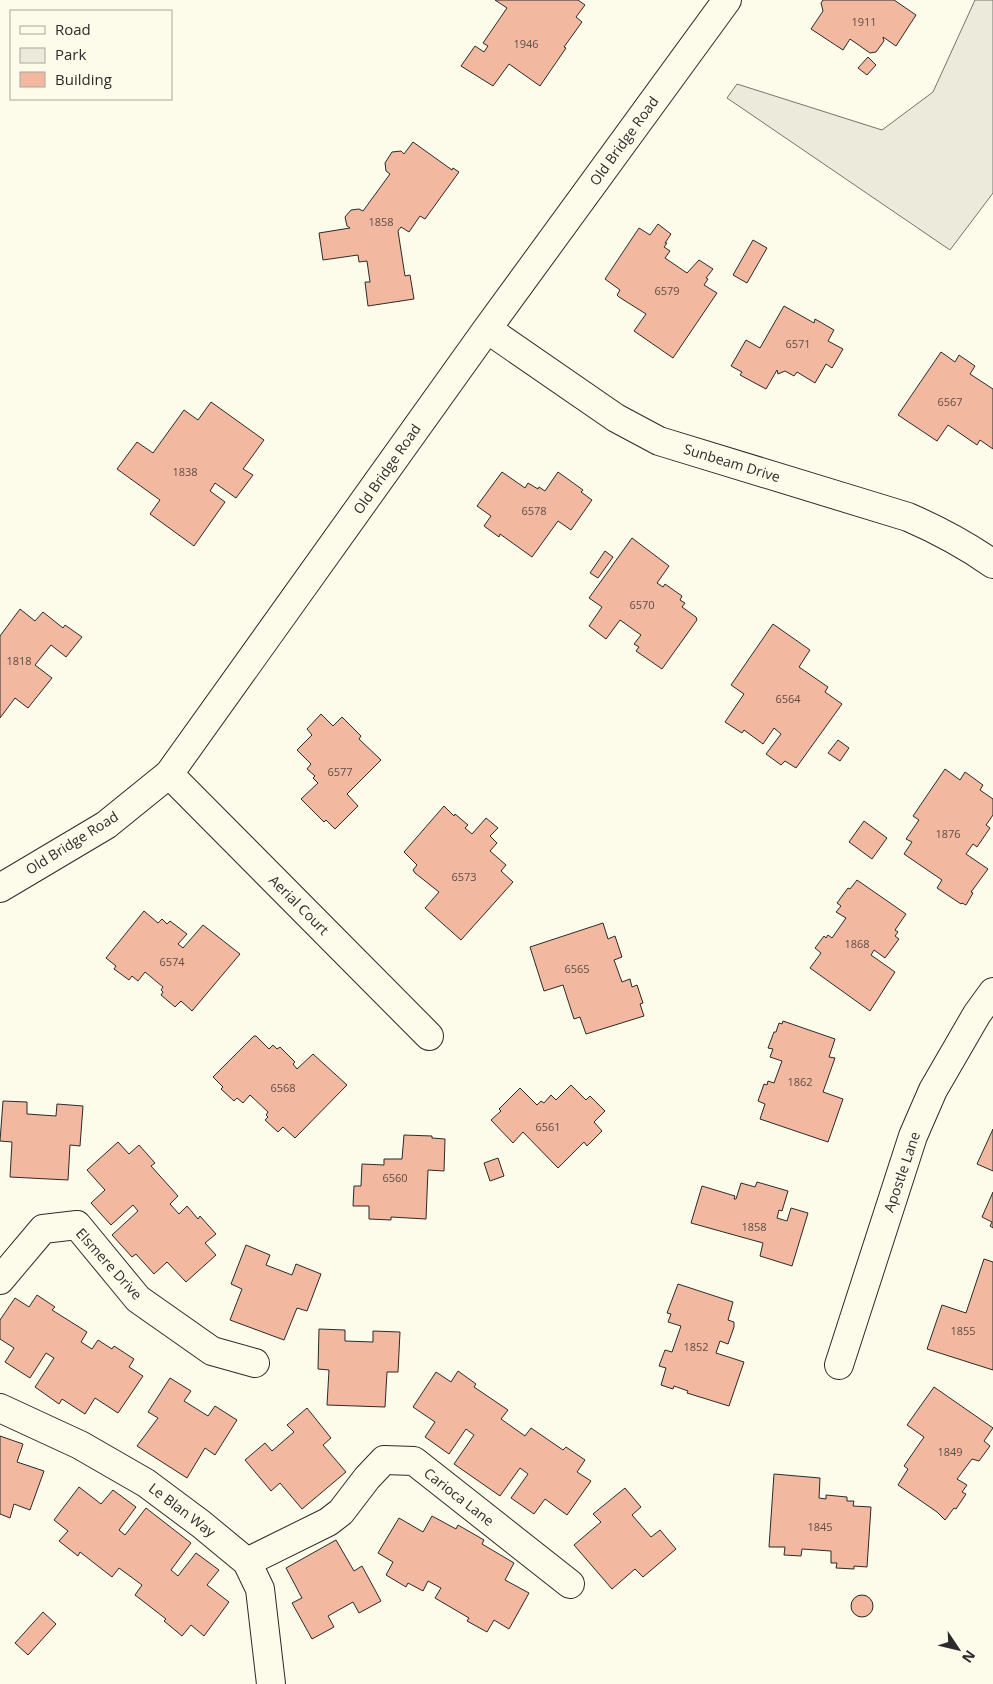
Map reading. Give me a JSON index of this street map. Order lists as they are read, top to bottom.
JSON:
{
  "streets": {
    "street": [
      "Old Bridge Road",
      "Sunbeam Drive",
      "Aerial Court",
      "Apostle Lane",
      "Elsmere Drive",
      "Carioca Lane",
      "Le Blan Way"
    ]
  },
  "crossings": [
    ["Old Bridge Road", "Sunbeam Drive"],
    ["Old Bridge Road", "Aerial Court"],
    ["Carioca Lane", "Le Blan Way"]
  ],
  "house_numbers": [
    "1911",
    "1946",
    "1858",
    "6579",
    "6571",
    "6567",
    "1838",
    "6578",
    "6570",
    "1818",
    "6564",
    "6577",
    "1876",
    "6573",
    "1868",
    "6574",
    "6565",
    "1862",
    "6568",
    "6561",
    "6560",
    "1858",
    "1855",
    "1852",
    "1849",
    "1845"
  ],
  "legend": ["Road", "Park", "Building"],
  "north": "bottom right"
}
